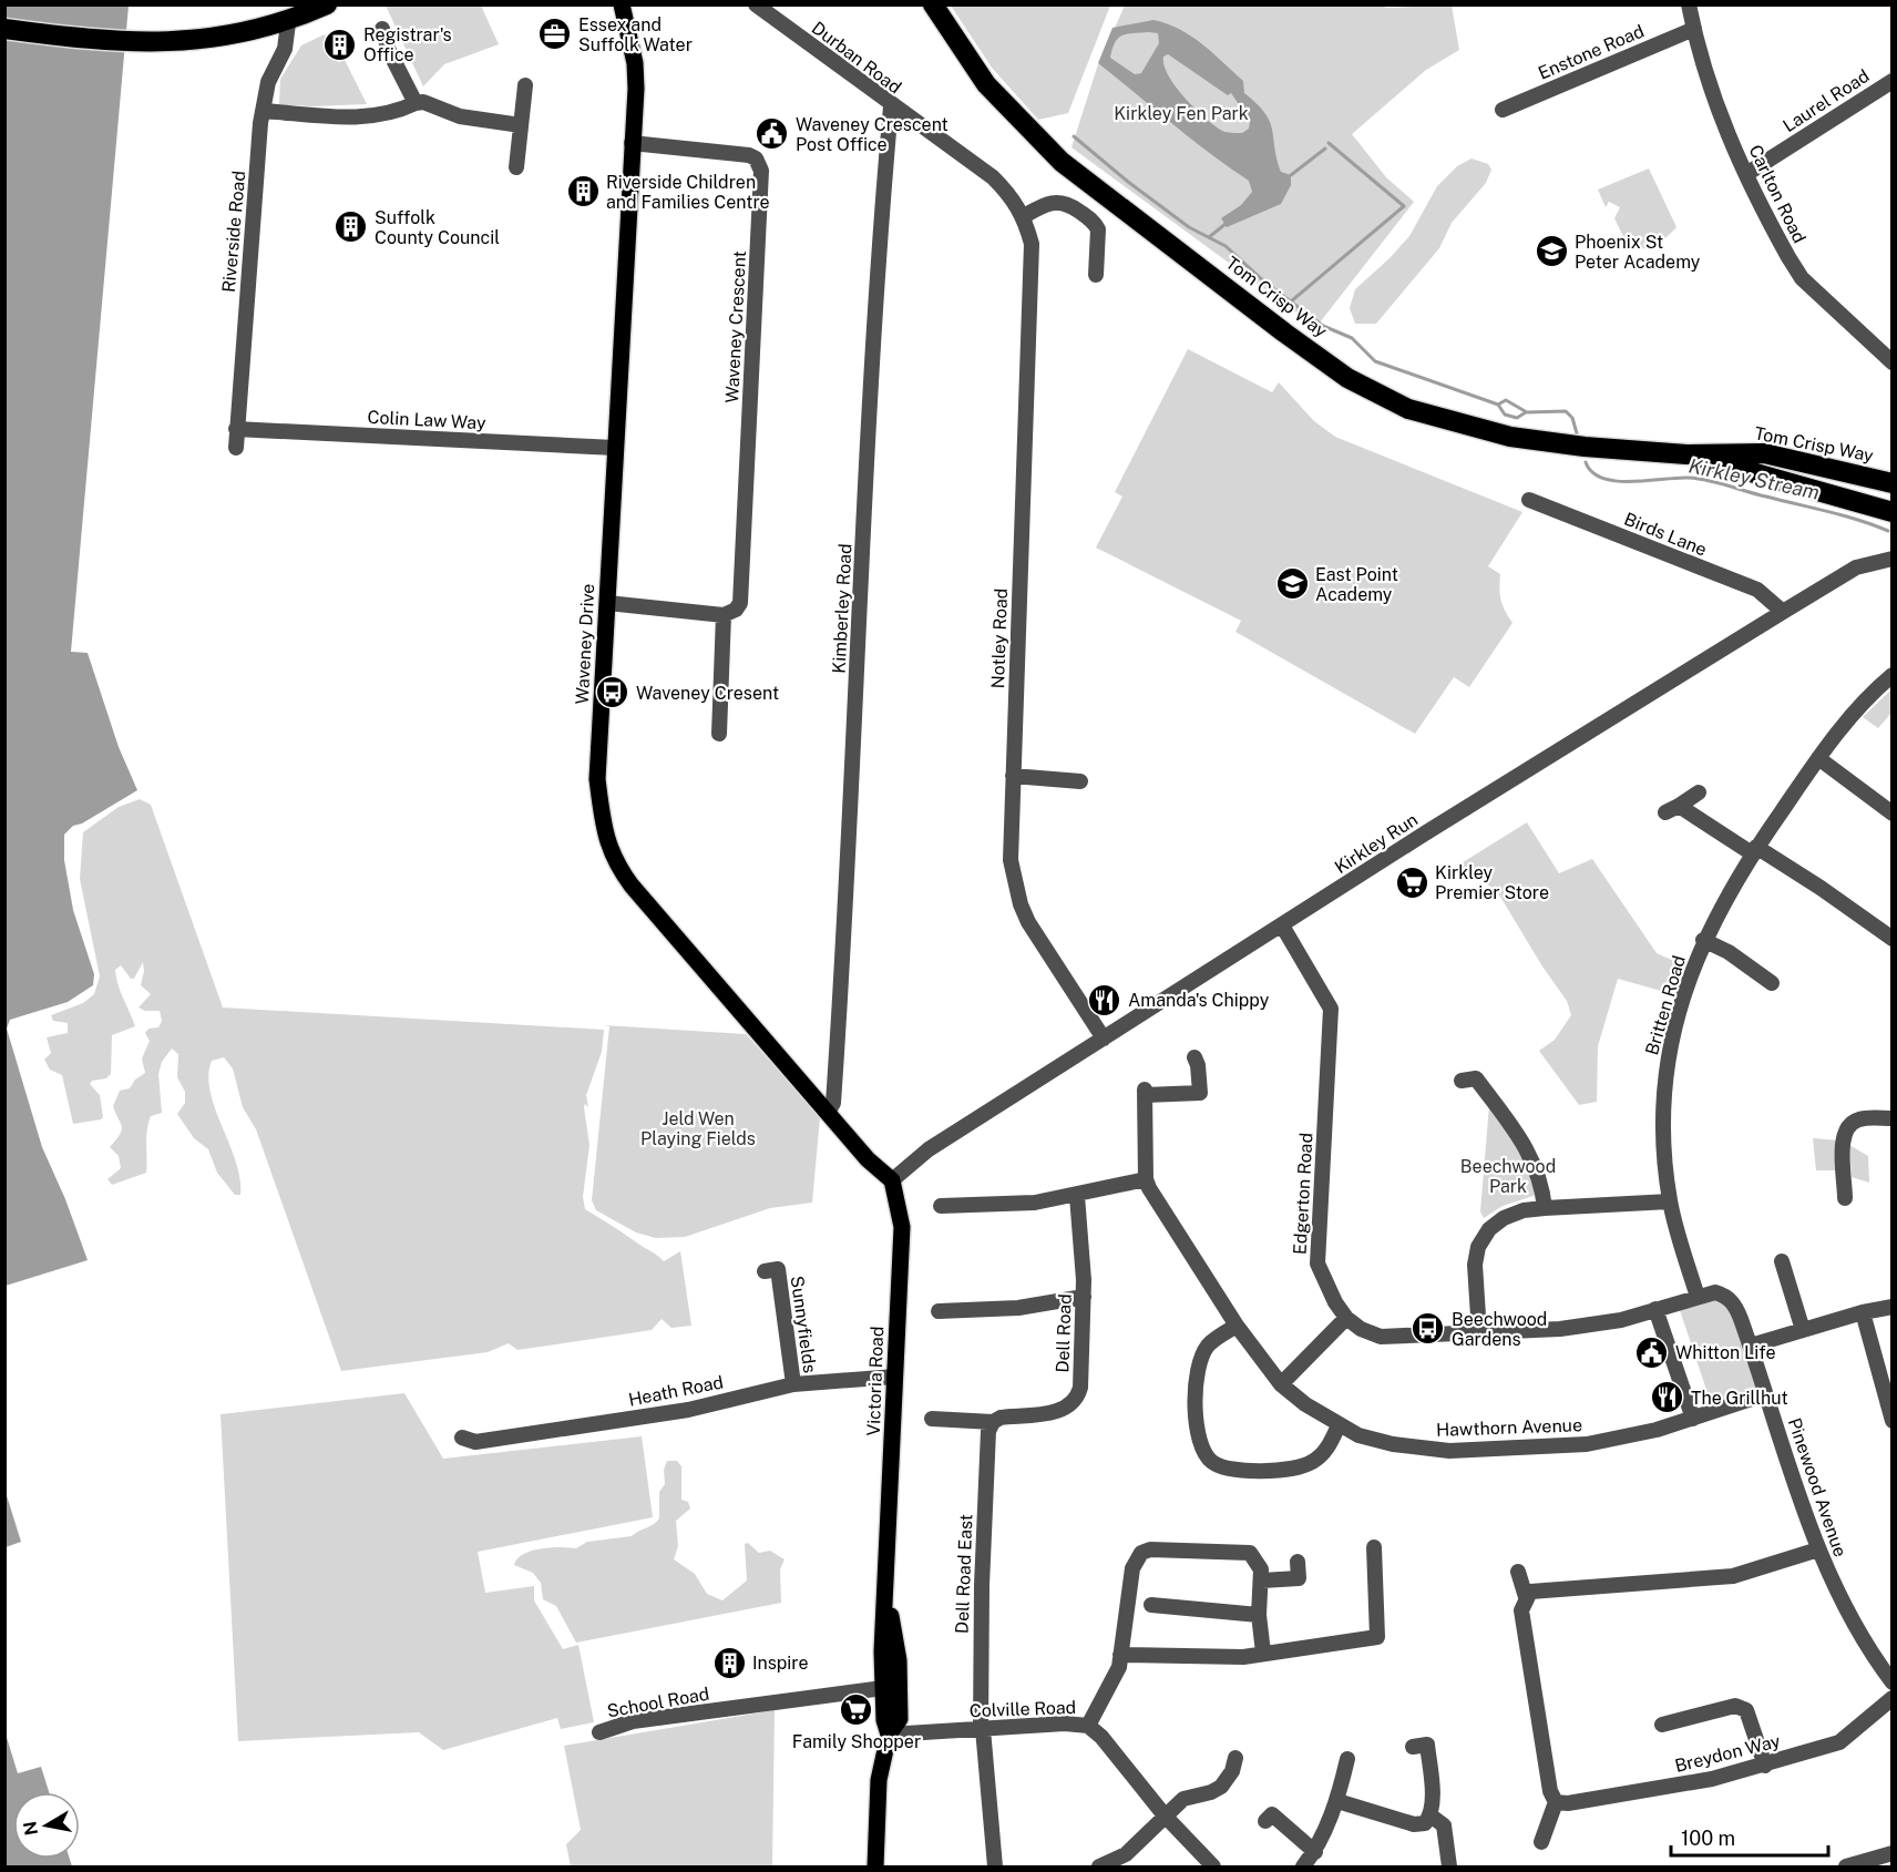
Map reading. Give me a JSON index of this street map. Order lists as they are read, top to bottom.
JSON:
{
  "streets": {
    "highway": ["Tom Crisp Way"],
    "main road": ["Waveney Drive", "Victoria Road"],
    "street": [
      "Enstone Road",
      "Durban Road",
      "Laurel Road",
      "Carlton Road",
      "Riverside Road",
      "Waveney Crescent",
      "Colin Law Way",
      "Birds Lane",
      "Kimberley Road",
      "Notley Road",
      "Kirkley Run",
      "Britten Road",
      "Edgerton Road",
      "Sunnyfields",
      "Dell Road",
      "Heath Road",
      "Hawthorn Avenue",
      "Pinewood Avenue",
      "Dell Road East",
      "School Road",
      "Colville Road",
      "Breydon Way"
    ]
  },
  "crossings": [
    ["Enstone Road", "Carlton Road"],
    ["Durban Road", "Kimberley Road"],
    ["Durban Road", "Notley Road"],
    ["Laurel Road", "Carlton Road"],
    ["Riverside Road", "Colin Law Way"],
    ["Waveney Crescent", "Waveney Drive"],
    ["Colin Law Way", "Waveney Drive"],
    ["Birds Lane", "Kirkley Run"],
    ["Kimberley Road", "Waveney Drive"],
    ["Notley Road", "Kirkley Run"],
    ["Waveney Drive", "Kirkley Run"],
    ["Waveney Drive", "Victoria Road"],
    ["Kirkley Run", "Edgerton Road"],
    ["Kirkley Run", "Victoria Road"],
    ["Britten Road", "Edgerton Road"],
    ["Edgerton Road", "Pinewood Avenue"],
    ["Sunnyfields", "Heath Road"],
    ["Dell Road", "Dell Road East"],
    ["Victoria Road", "Heath Road"],
    ["Victoria Road", "School Road"],
    ["Victoria Road", "Colville Road"],
    ["Hawthorn Avenue", "Pinewood Avenue"],
    ["Dell Road East", "Colville Road"]
  ],
  "water": ["Kirkley Stream"],
  "parks": ["Kirkley Fen Park", "Jeld Wen Playing Fields", "Beechwood Park"],
  "places": {
    "office": ["Essex and Suffolk Water"],
    "building": [
      "Registrar's Office",
      "Riverside Children and Families Centre",
      "Suffolk County Council",
      "Inspire"
    ],
    "public building": ["Waveney Crescent Post Office", "Whitton Life"],
    "school or university": ["Phoenix St Peter Academy", "East Point Academy"],
    "bus stop": ["Waveney Cresent", "Beechwood Gardens"],
    "supermarket": ["Kirkley Premier Store", "Family Shopper"],
    "restaurant": ["Amanda's Chippy", "The Grillhut"]
  },
  "scale_bar": "100 m",
  "north": "left"
}
